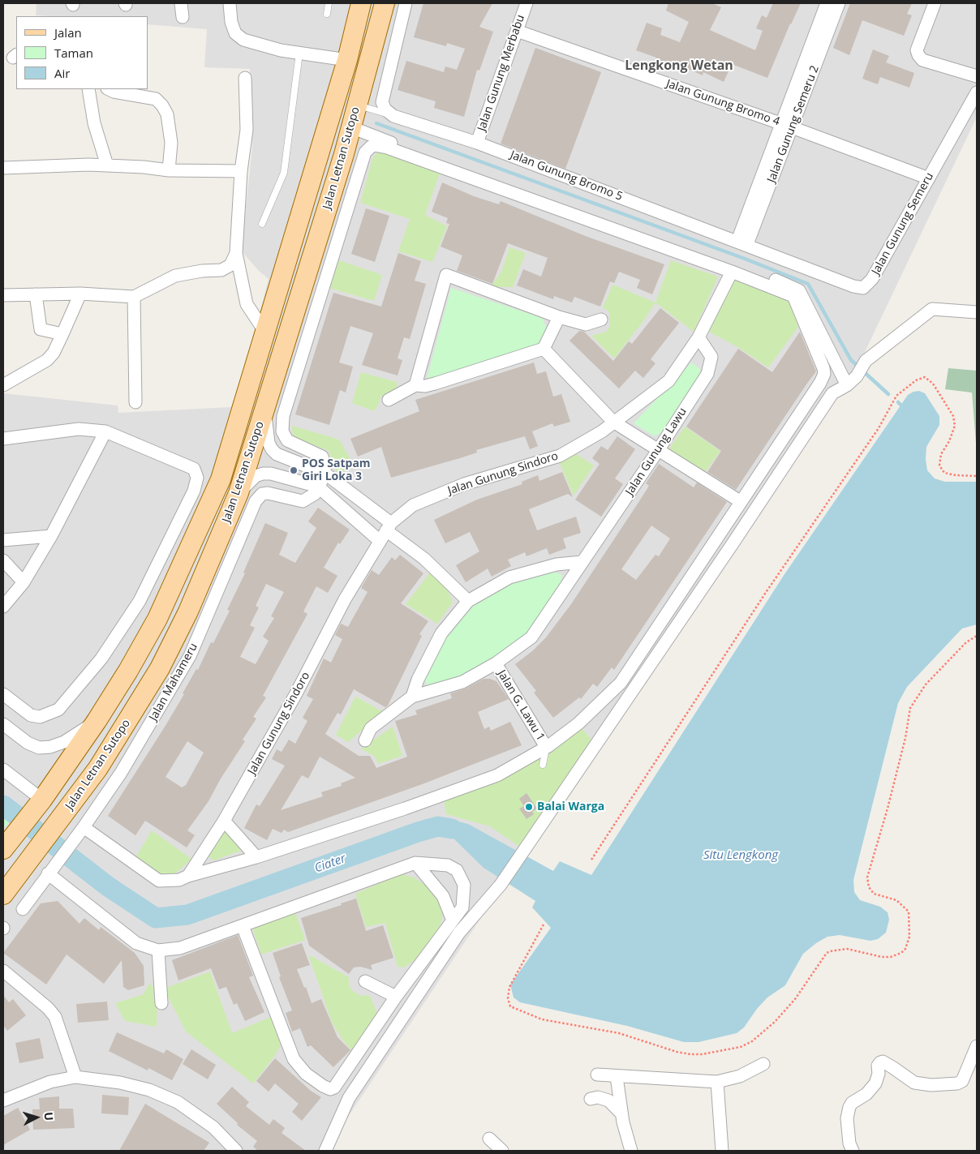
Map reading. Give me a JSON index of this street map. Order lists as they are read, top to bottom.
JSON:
{
  "streets": {
    "main road": ["Jalan Letnan Sutopo"],
    "street": [
      "Jalan Gunung Merbabu",
      "Jalan Gunung Bromo 4",
      "Jalan Gunung Semeru 2",
      "Jalan Gunung Bromo 5",
      "Jalan Gunung Semeru",
      "Jalan Gunung Lawu",
      "Jalan Gunung Sindoro",
      "Jalan Mahameru",
      "Jalan G. Lawu 1"
    ]
  },
  "crossings": [
    ["Jalan Gunung Merbabu", "Jalan Gunung Bromo 4"],
    ["Jalan Gunung Merbabu", "Jalan Gunung Bromo 5"],
    ["Jalan Gunung Bromo 4", "Jalan Gunung Semeru 2"],
    ["Jalan Gunung Bromo 4", "Jalan Gunung Semeru"],
    ["Jalan Gunung Semeru 2", "Jalan Gunung Bromo 5"],
    ["Jalan Gunung Semeru 2", "Jalan Gunung Semeru"],
    ["Jalan Gunung Bromo 5", "Jalan Gunung Semeru"],
    ["Jalan Gunung Lawu", "Jalan Gunung Sindoro"],
    ["Jalan Gunung Lawu", "Jalan G. Lawu 1"]
  ],
  "districts": ["Lengkong Wetan"],
  "water": ["Situ Lengkong", "Ciater"],
  "places": ["POS Satpam Giri Loka 3", "Balai Warga"],
  "legend": ["Jalan", "Taman", "Air"],
  "north": "right"
}
